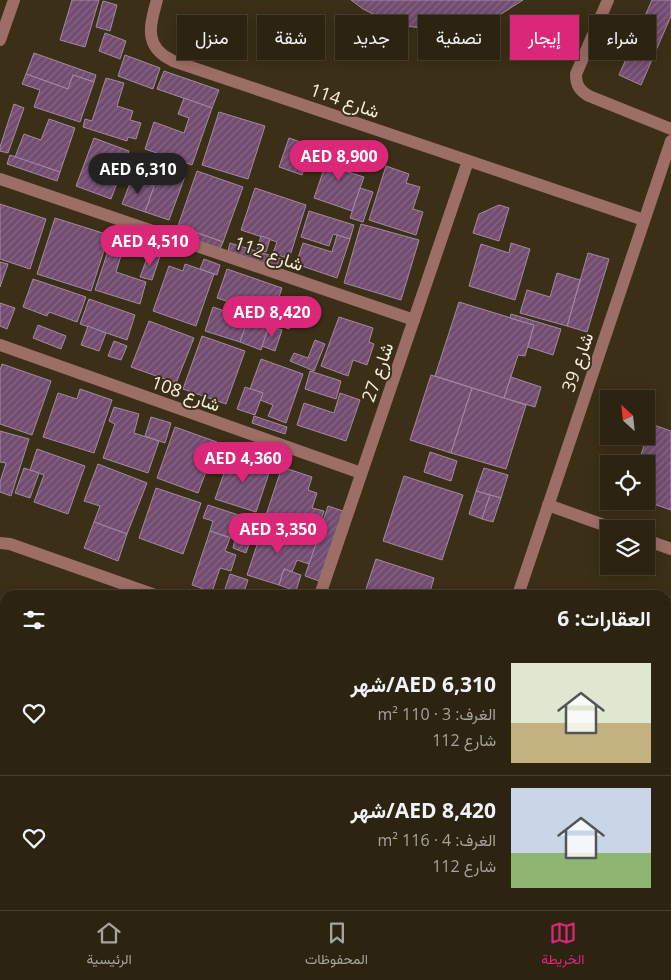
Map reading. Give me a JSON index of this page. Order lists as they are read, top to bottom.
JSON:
{
  "streets": {
    "street": [
      "شارع 114",
      "شارع 112",
      "شارع 39",
      "شارع 27",
      "شارع 108"
    ]
  },
  "crossings": [
    ["شارع 114", "شارع 39"],
    ["شارع 114", "شارع 27"],
    ["شارع 112", "شارع 27"],
    ["شارع 27", "شارع 108"]
  ],
  "north": "top left",
  "page": {
    "chip": [
      "شراء",
      "إيجار",
      "تصفية",
      "جديد",
      "شقة",
      "منزل"
    ],
    "price": [
      "AED 8,900",
      "AED 6,310",
      "AED 4,510",
      "AED 8,420",
      "AED 4,360",
      "AED 3,350"
    ],
    "heading": "العقارات: 6",
    "list": [
      {
        "name": "AED 6,310/شهر",
        "note": "الغرف: 3 · 110 m² · شارع 112"
      },
      {
        "name": "AED 8,420/شهر",
        "note": "الغرف: 4 · 116 m² · شارع 112"
      }
    ],
    "tabs": ["الخريطة", "المحفوظات", "الرئيسية"]
  }
}
